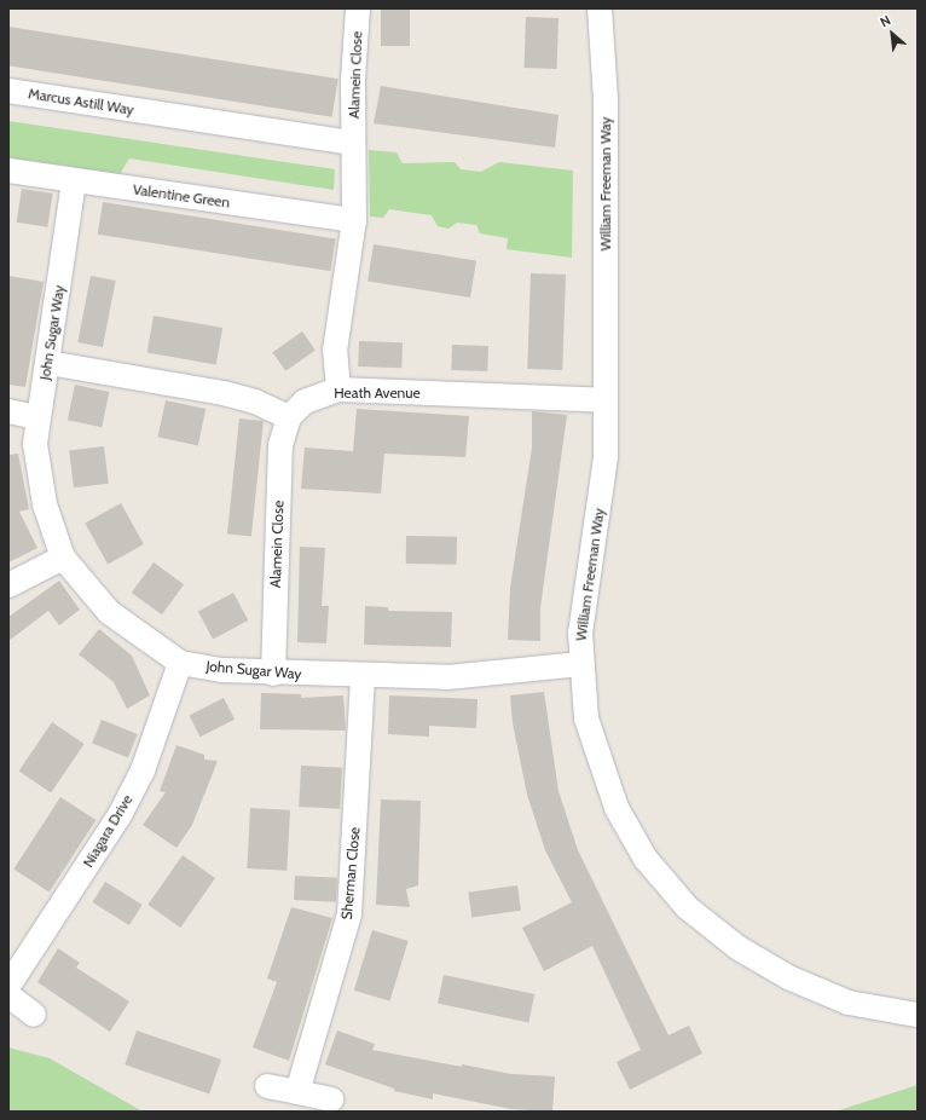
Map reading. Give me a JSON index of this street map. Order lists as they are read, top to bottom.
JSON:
{
  "streets": {
    "street": [
      "Alamein Close",
      "Marcus Astill Way",
      "William Freeman Way",
      "Valentine Green",
      "John Sugar Way",
      "Heath Avenue",
      "Niagara Drive",
      "Sherman Close"
    ]
  },
  "crossings": [
    ["Alamein Close", "Marcus Astill Way"],
    ["Alamein Close", "Valentine Green"],
    ["Alamein Close", "John Sugar Way"],
    ["Alamein Close", "Heath Avenue"],
    ["William Freeman Way", "John Sugar Way"],
    ["William Freeman Way", "Heath Avenue"],
    ["Valentine Green", "John Sugar Way"],
    ["John Sugar Way", "Niagara Drive"],
    ["John Sugar Way", "Sherman Close"]
  ],
  "north": "top left"
}
